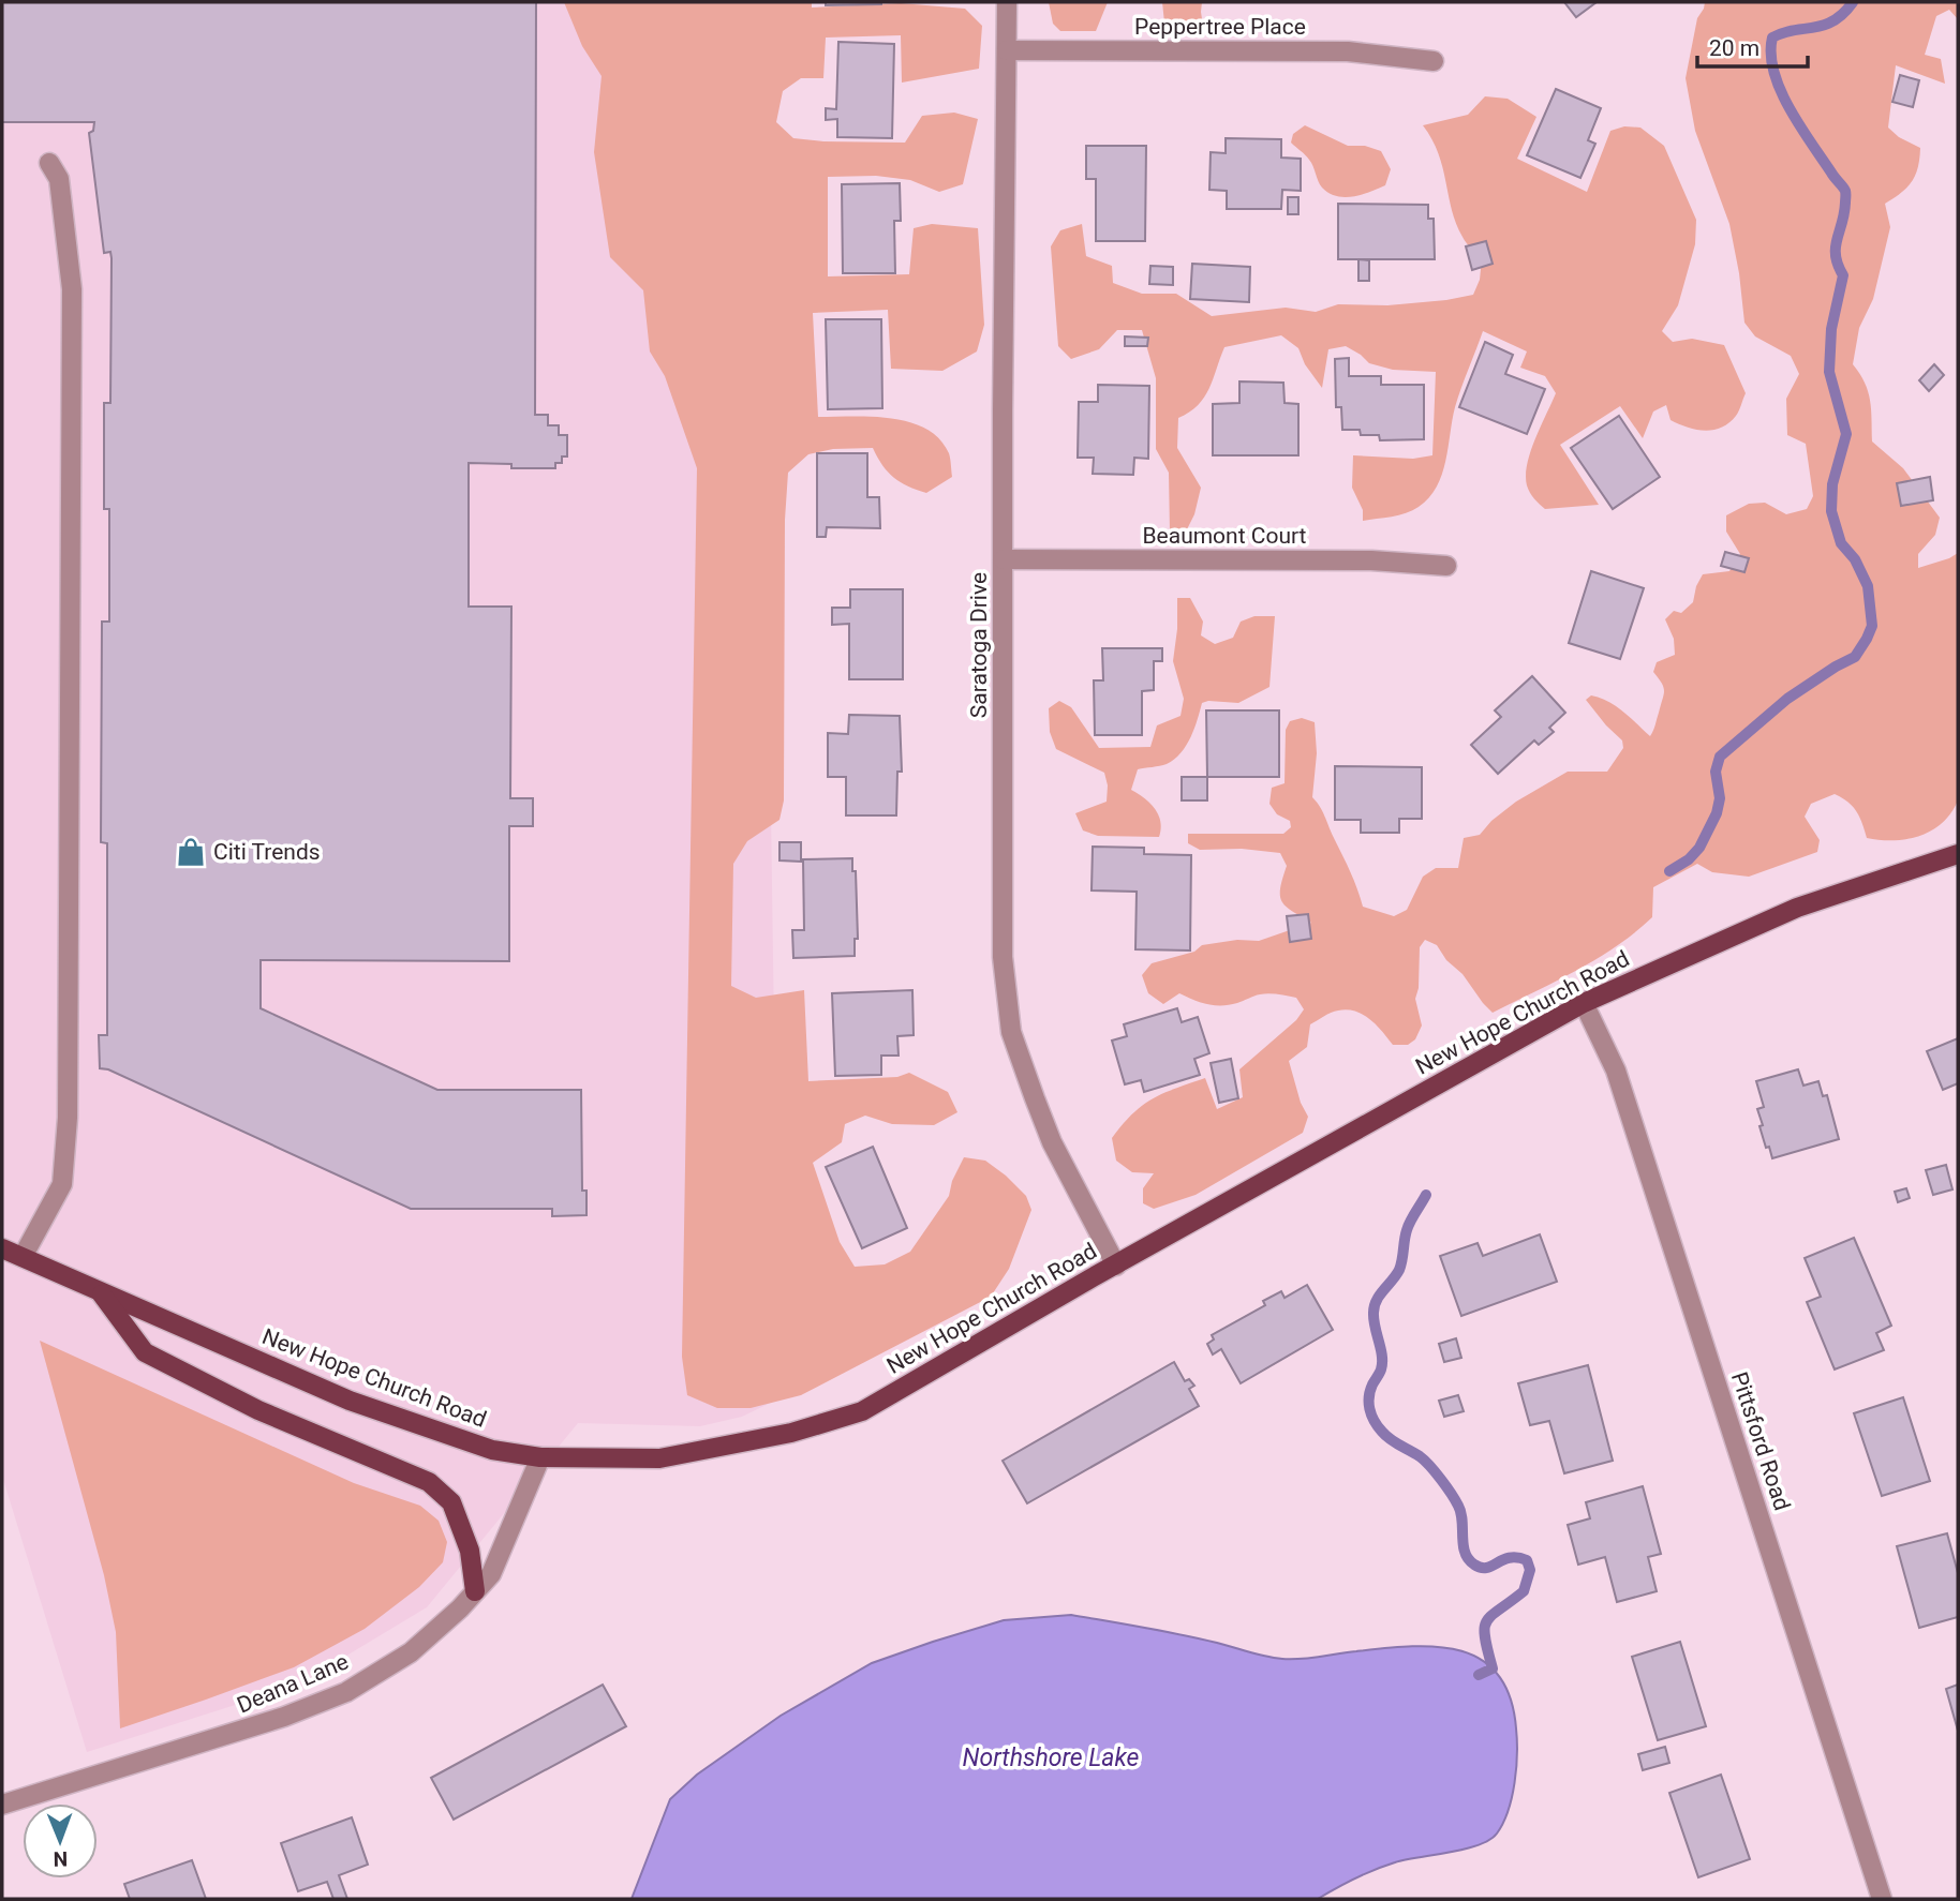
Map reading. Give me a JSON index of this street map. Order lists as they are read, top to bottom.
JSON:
{
  "streets": {
    "main road": ["New Hope Church Road"],
    "street": [
      "Peppertree Place",
      "Beaumont Court",
      "Saratoga Drive",
      "Pittsford Road",
      "Deana Lane"
    ]
  },
  "crossings": [
    ["Peppertree Place", "Saratoga Drive"],
    ["Beaumont Court", "Saratoga Drive"],
    ["Saratoga Drive", "New Hope Church Road"],
    ["New Hope Church Road", "Pittsford Road"],
    ["New Hope Church Road", "Deana Lane"]
  ],
  "water": ["Northshore Lake"],
  "places": {
    "shop": ["Citi Trends"]
  },
  "scale_bar": "20 m",
  "north": "bottom"
}
